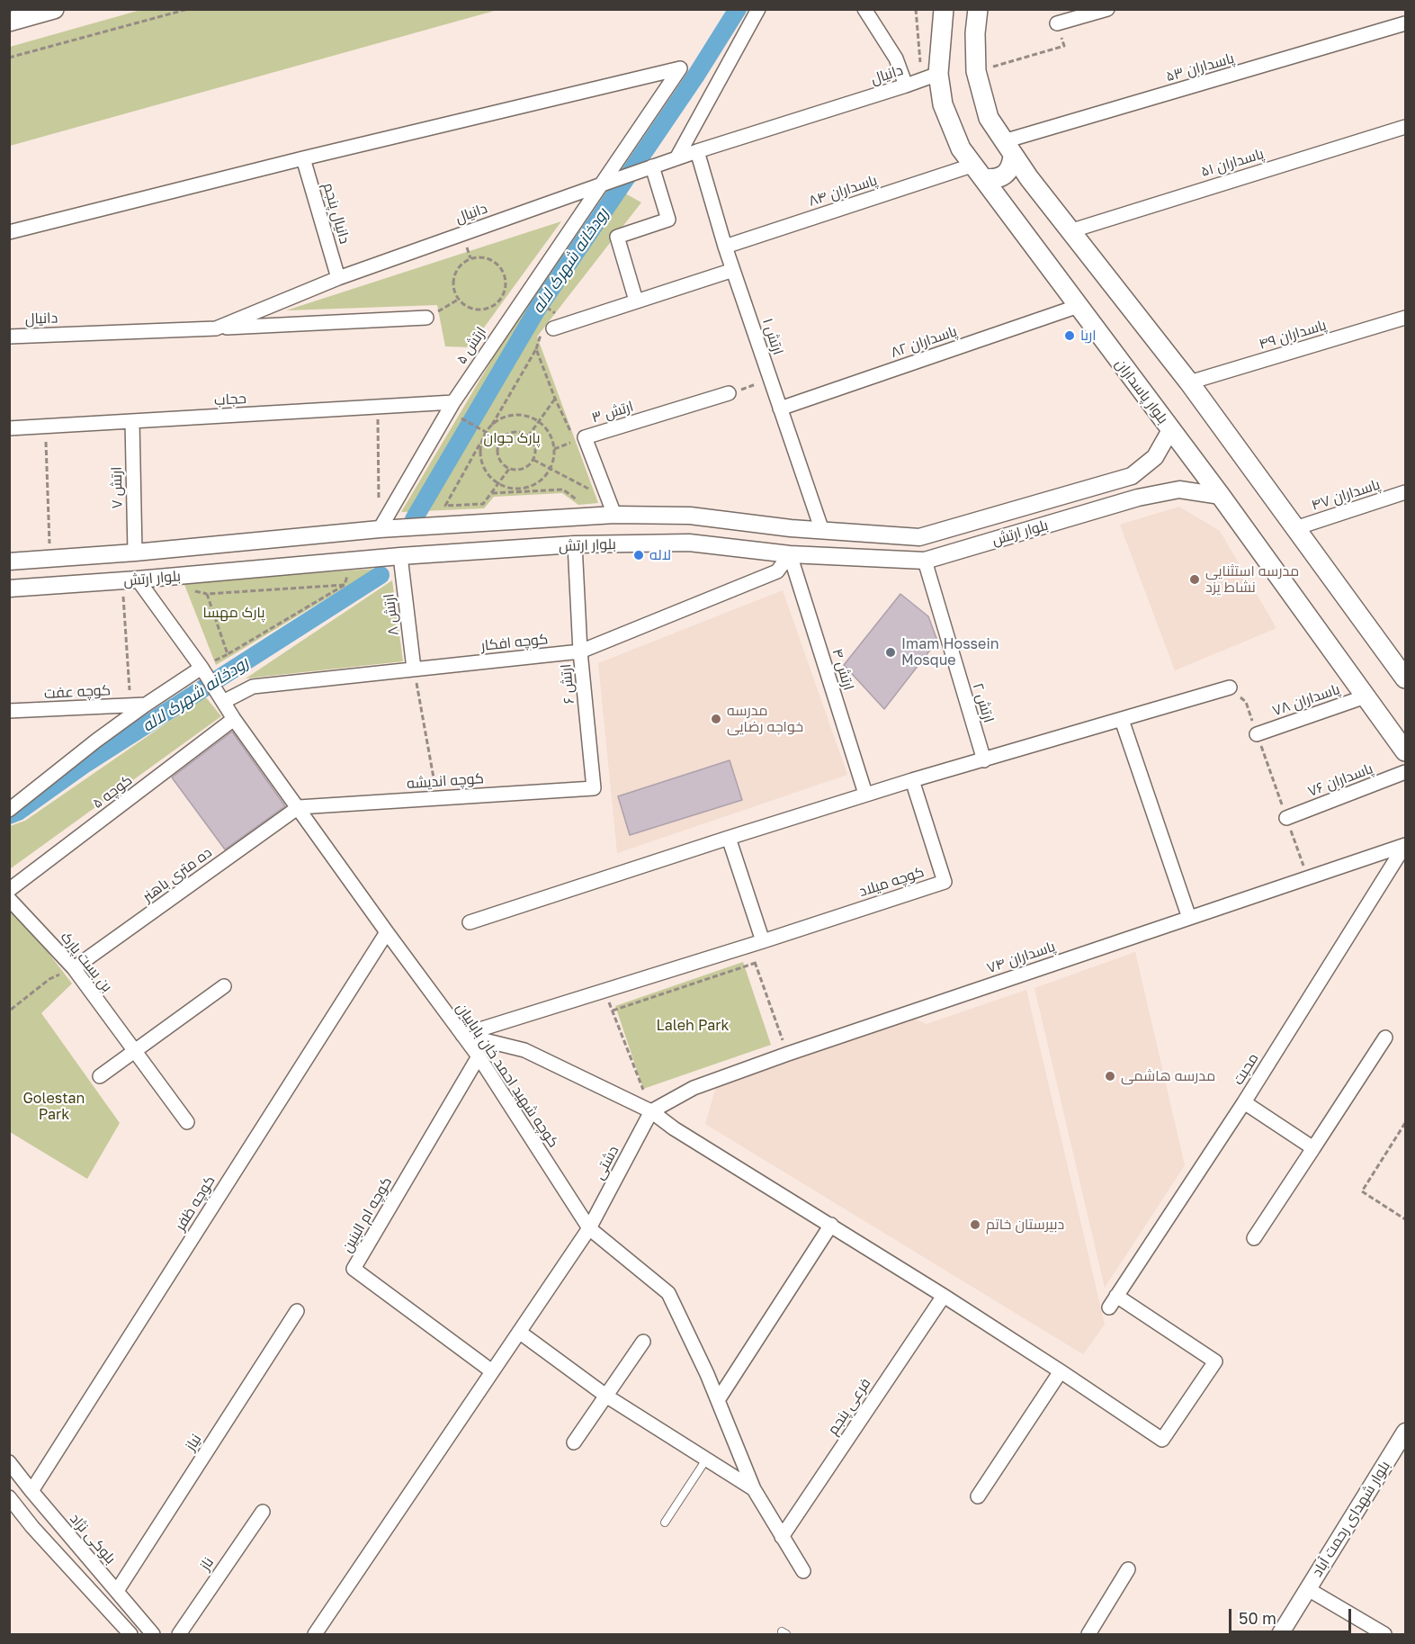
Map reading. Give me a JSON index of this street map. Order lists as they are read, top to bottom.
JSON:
{
  "streets": {
    "main road": ["بلوار پاسداران"],
    "street": [
      "پاسداران ۵۳",
      "دانیال",
      "پاسداران ۵۱",
      "پاسداران ۸۴",
      "دانیال پنجم",
      "پاسداران ۴۹",
      "ارتش ۱",
      "پاسداران ۸۲",
      "ارتش ۵",
      "حجاب",
      "ارتش ۳",
      "ارتش ۷",
      "پاسداران ۴۷",
      "بلوار ارتش",
      "ارتش ۸",
      "کوچه افکار",
      "ارتش ۴",
      "ارتش ۶",
      "کوچه عفت",
      "پاسداران ۷۸",
      "ارتش ۲",
      "پاسداران ۷۶",
      "کوچه اندیشه",
      "کوچه ۵",
      "ده متری باهنر",
      "کوچه میلاد",
      "پاسداران ۷۴",
      "بن بست پارک",
      "محبت",
      "کوچه شهید احمد خان باباییان",
      "دشتی",
      "کوچه ظفر",
      "کوچه ام البنین",
      "فرعی پنجم",
      "نیاز",
      "بلوار شهدای رحمت آباد",
      "بلوکی نژاد",
      "ناز"
    ]
  },
  "crossings": [
    ["دانیال", "دانیال پنجم"],
    ["دانیال", "ارتش ۱"],
    ["دانیال", "ارتش ۵"],
    ["دانیال", "بلوار پاسداران"],
    ["پاسداران ۸۴", "ارتش ۱"],
    ["پاسداران ۸۴", "بلوار پاسداران"],
    ["دانیال پنجم", "ارتش ۵"],
    ["ارتش ۱", "پاسداران ۸۲"],
    ["ارتش ۱", "بلوار ارتش"],
    ["پاسداران ۸۲", "بلوار پاسداران"],
    ["ارتش ۵", "حجاب"],
    ["ارتش ۵", "بلوار ارتش"],
    ["بلوار پاسداران", "بلوار ارتش"],
    ["بلوار پاسداران", "پاسداران ۷۸"],
    ["حجاب", "ارتش ۷"],
    ["ارتش ۳", "بلوار ارتش"],
    ["ارتش ۷", "بلوار ارتش"],
    ["بلوار ارتش", "ارتش ۸"],
    ["بلوار ارتش", "کوچه افکار"],
    ["بلوار ارتش", "ارتش ۴"],
    ["بلوار ارتش", "ارتش ۶"],
    ["بلوار ارتش", "ارتش ۲"],
    ["بلوار ارتش", "کوچه شهید احمد خان باباییان"],
    ["ارتش ۸", "کوچه افکار"],
    ["کوچه افکار", "ارتش ۴"],
    ["کوچه افکار", "ارتش ۶"],
    ["کوچه افکار", "کوچه شهید احمد خان باباییان"],
    ["ارتش ۶", "کوچه اندیشه"],
    ["کوچه اندیشه", "ده متری باهنر"],
    ["کوچه اندیشه", "کوچه شهید احمد خان باباییان"],
    ["کوچه ۵", "کوچه شهید احمد خان باباییان"],
    ["ده متری باهنر", "بن بست پارک"],
    ["ده متری باهنر", "کوچه شهید احمد خان باباییان"],
    ["کوچه میلاد", "کوچه شهید احمد خان باباییان"],
    ["پاسداران ۷۴", "محبت"],
    ["پاسداران ۷۴", "دشتی"],
    ["کوچه شهید احمد خان باباییان", "دشتی"],
    ["کوچه شهید احمد خان باباییان", "کوچه ظفر"],
    ["کوچه شهید احمد خان باباییان", "کوچه ام البنین"],
    ["کوچه شهید احمد خان باباییان", "فرعی پنجم"],
    ["دشتی", "کوچه ام البنین"],
    ["کوچه ظفر", "بلوکی نژاد"],
    ["نیاز", "بلوکی نژاد"]
  ],
  "water": ["رودخانه شهرک لاله"],
  "parks": [
    "پارک جوان",
    "پارک مهسا",
    "Laleh Park",
    "Golestan Park"
  ],
  "places": [
    "اریا",
    "لاله",
    "مدرسه استثنایی نشاط یزد",
    "Imam Hossein Mosque",
    "مدرسه خواجه رضایی",
    "مدرسه هاشمی",
    "دبیرستان خاتم"
  ],
  "scale_bar": "50 m"
}
